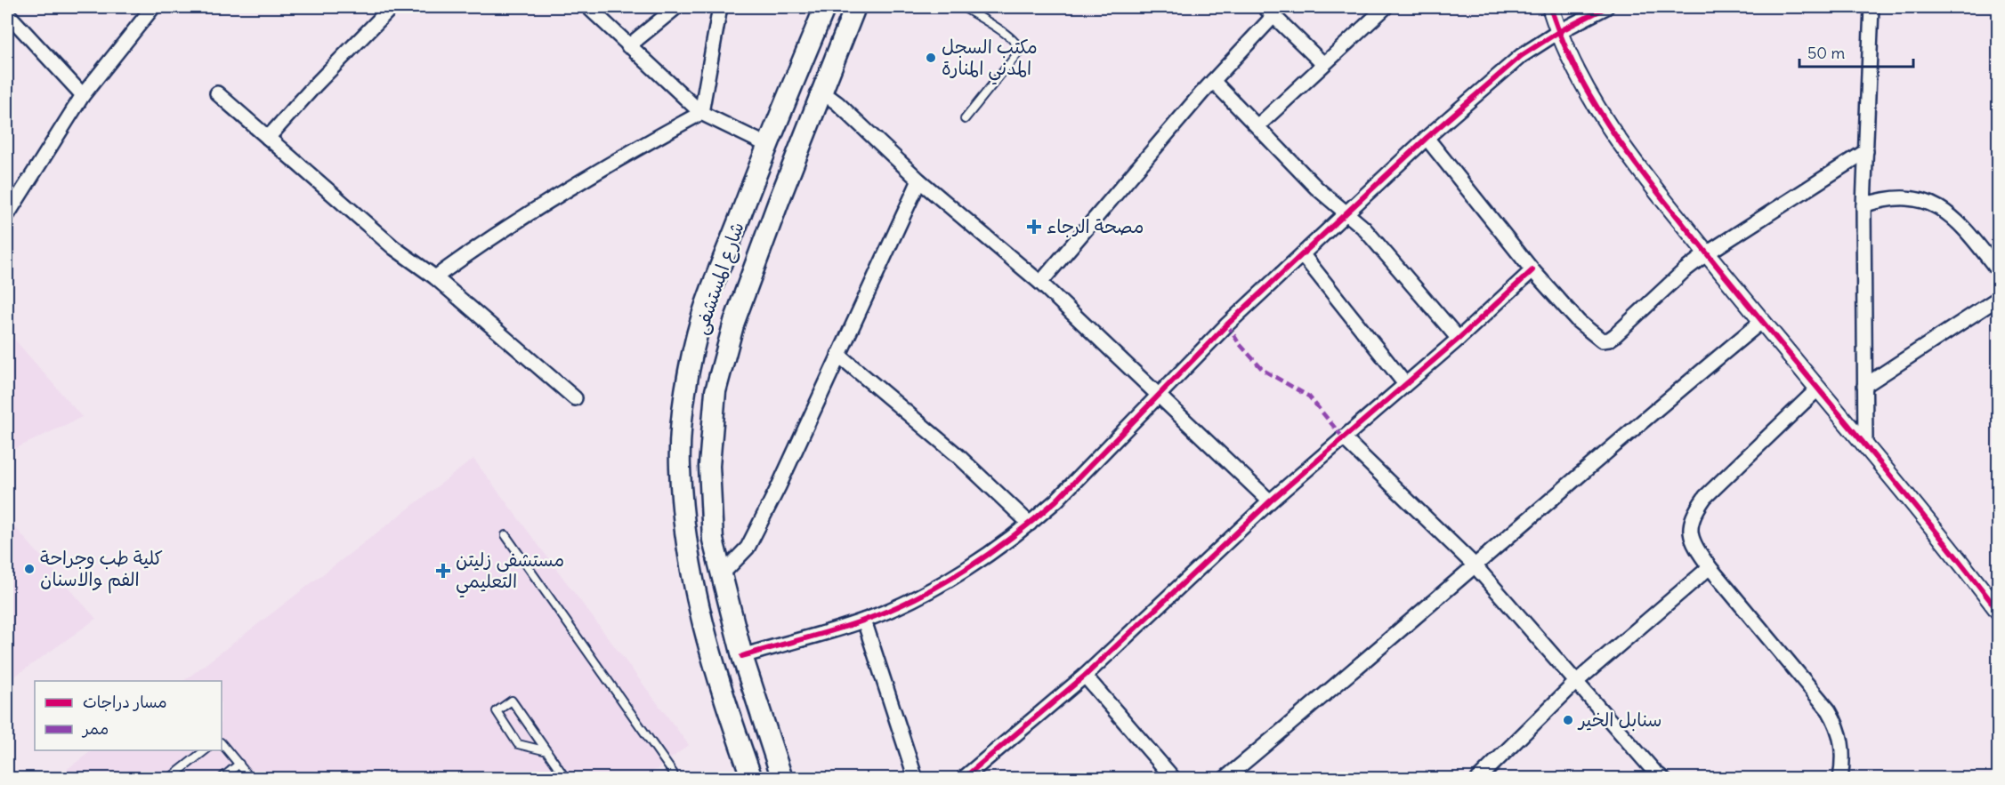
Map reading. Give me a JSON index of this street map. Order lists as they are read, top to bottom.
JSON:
{
  "streets": {
    "main road": ["شارع المستشفى"]
  },
  "places": {
    "other": ["مكتب السجل المدني المنارة", "كلية طب وجراحة الفم والاسنان", "سنابل الخير"],
    "health": ["مصحة الرجاء", "مستشفى زليتن التعليمي"]
  },
  "legend": ["مسار دراجات", "ممر"],
  "scale_bar": "50 m"
}
